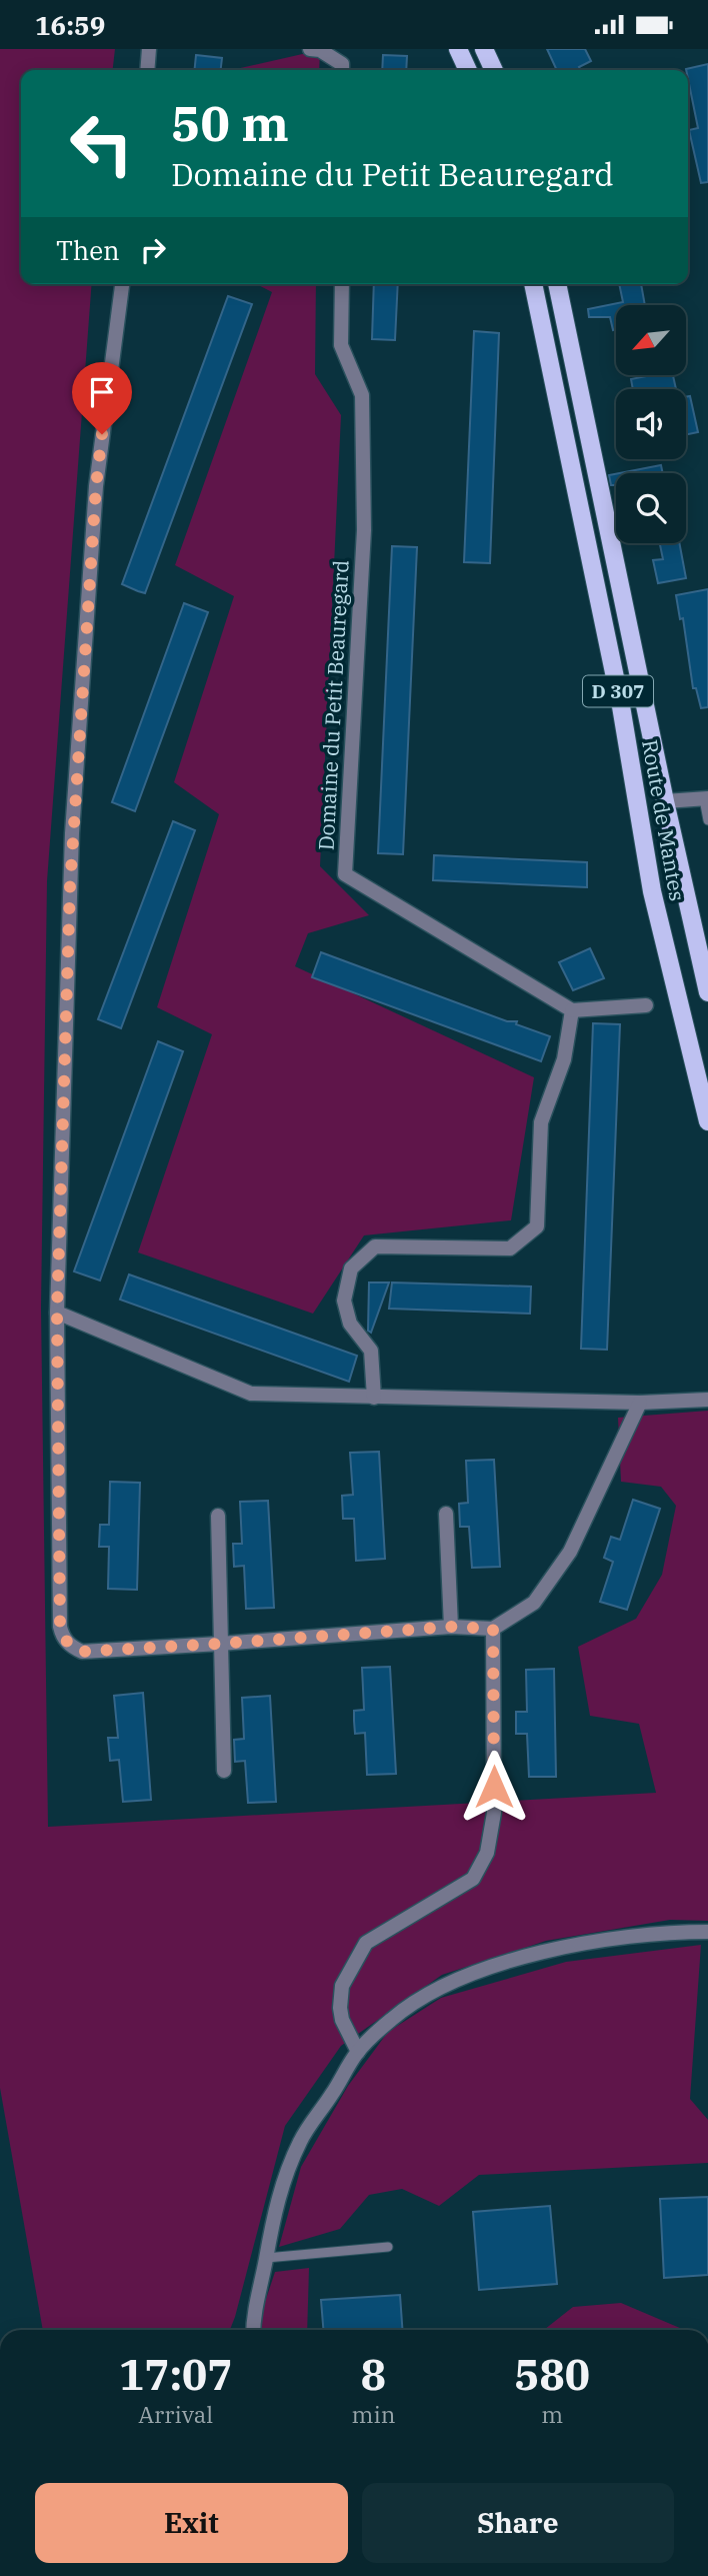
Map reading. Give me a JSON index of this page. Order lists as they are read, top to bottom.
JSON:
{
  "streets": {
    "main road": ["D 307", "Route de Mantes"],
    "street": ["Domaine du Petit Beauregard"]
  },
  "north": "bottom left",
  "page": {
    "status": "16:59",
    "turn": ["50 m", "Domaine du Petit Beauregard"],
    "then": "Then",
    "eta": [
      "17:07",
      "Arrival",
      "8",
      "min",
      "580",
      "m"
    ],
    "buttons": ["Exit", "Share"]
  }
}
